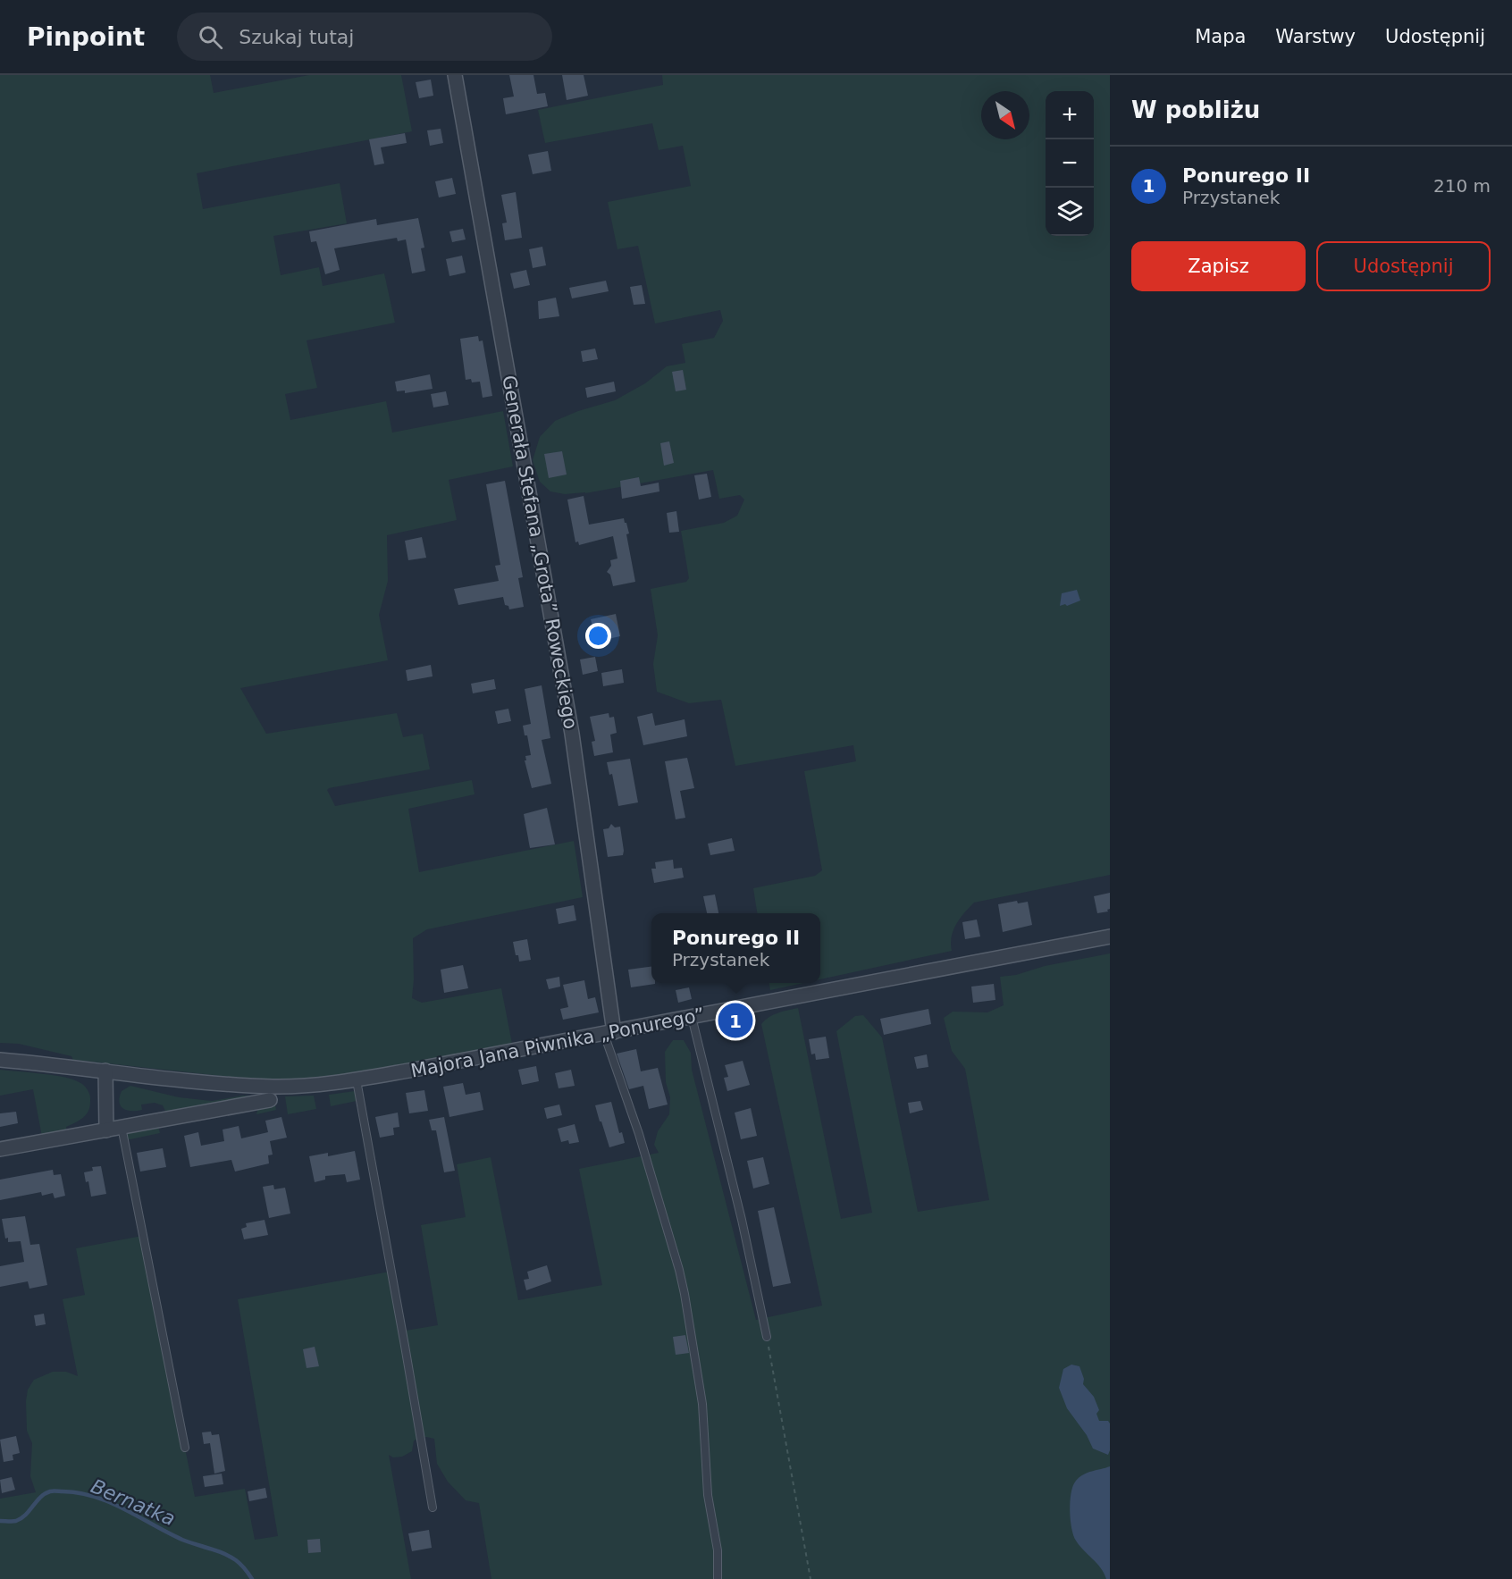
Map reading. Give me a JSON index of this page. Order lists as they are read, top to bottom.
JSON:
{
  "streets": {
    "street": ["Generała Stefana „Grota” Roweckiego", "Majora Jana Piwnika „Ponurego”"]
  },
  "crossings": [
    ["Generała Stefana „Grota” Roweckiego", "Majora Jana Piwnika „Ponurego”"]
  ],
  "water": ["Bernatka"],
  "north": "bottom right",
  "page": {
    "header": "Pinpoint",
    "search": "Szukaj tutaj",
    "nav": ["Mapa", "Warstwy", "Udostępnij"],
    "heading": "W pobliżu",
    "map_buttons": ["+", "−"],
    "list": [
      {
        "mark": "1",
        "name": "Ponurego II",
        "note": "Przystanek",
        "value": "210 m"
      }
    ],
    "buttons": ["Zapisz", "Udostępnij"],
    "popup": ["Ponurego II", "Przystanek"],
    "pins": "1"
  }
}
